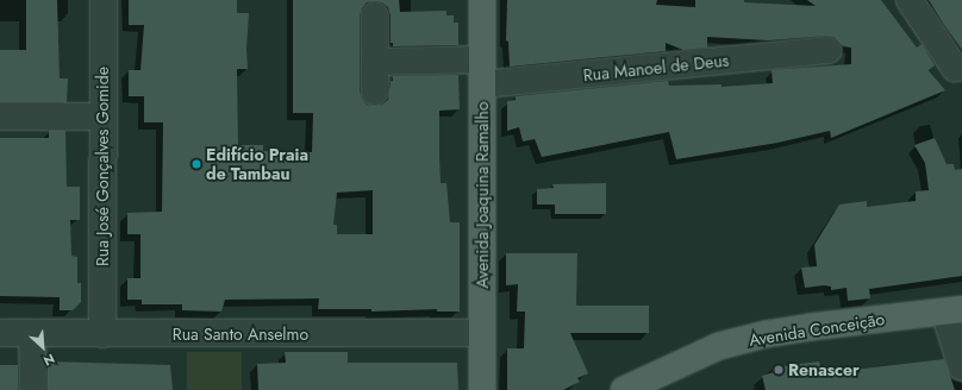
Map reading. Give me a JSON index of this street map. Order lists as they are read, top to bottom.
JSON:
{
  "streets": {
    "main road": ["Avenida Joaquina Ramalho", "Avenida Conceição"],
    "street": ["Rua Manoel de Deus", "Rua José Gonçalves Gomide", "Rua Santo Anselmo"]
  },
  "crossings": [
    ["Rua Manoel de Deus", "Avenida Joaquina Ramalho"],
    ["Rua José Gonçalves Gomide", "Rua Santo Anselmo"],
    ["Avenida Joaquina Ramalho", "Rua Santo Anselmo"]
  ],
  "places": ["Edifício Praia de Tambau", "Renascer"],
  "north": "bottom right"
}
